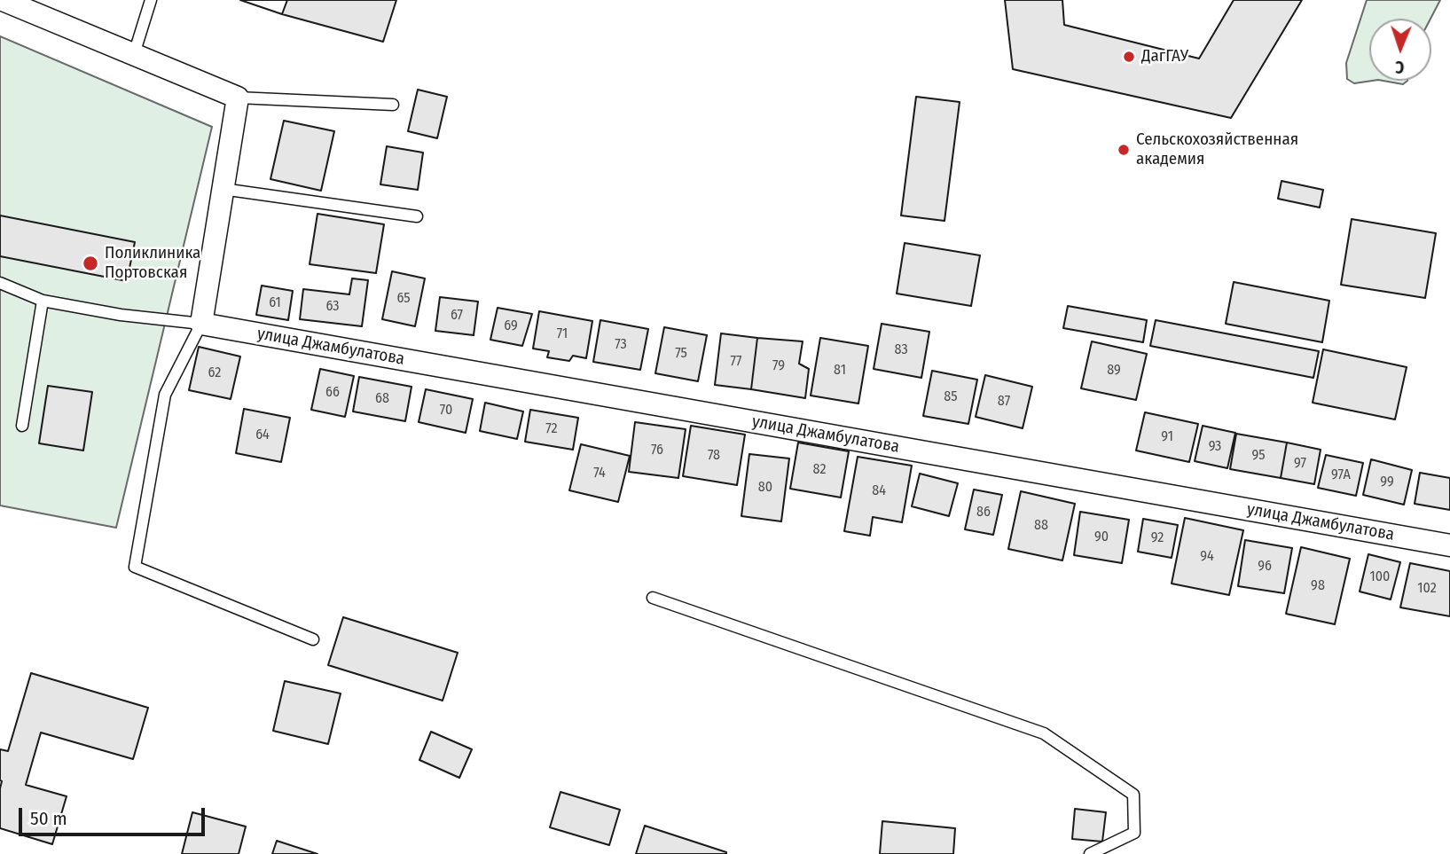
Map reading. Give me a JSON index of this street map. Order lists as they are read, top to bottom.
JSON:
{
  "streets": {
    "street": ["улица Джамбулатова"]
  },
  "places": ["ДагГАУ", "Сельскохозяйственная академия", "Поликлиника Портовская"],
  "house_numbers": [
    "65",
    "61",
    "63",
    "67",
    "69",
    "71",
    "73",
    "83",
    "75",
    "77",
    "79",
    "81",
    "89",
    "62",
    "66",
    "85",
    "68",
    "87",
    "70",
    "72",
    "64",
    "91",
    "93",
    "76",
    "78",
    "95",
    "97",
    "82",
    "74",
    "97А",
    "99",
    "80",
    "84",
    "86",
    "88",
    "90",
    "92",
    "94",
    "96",
    "100",
    "98",
    "102"
  ],
  "scale_bar": "50 m",
  "north": "bottom"
}
